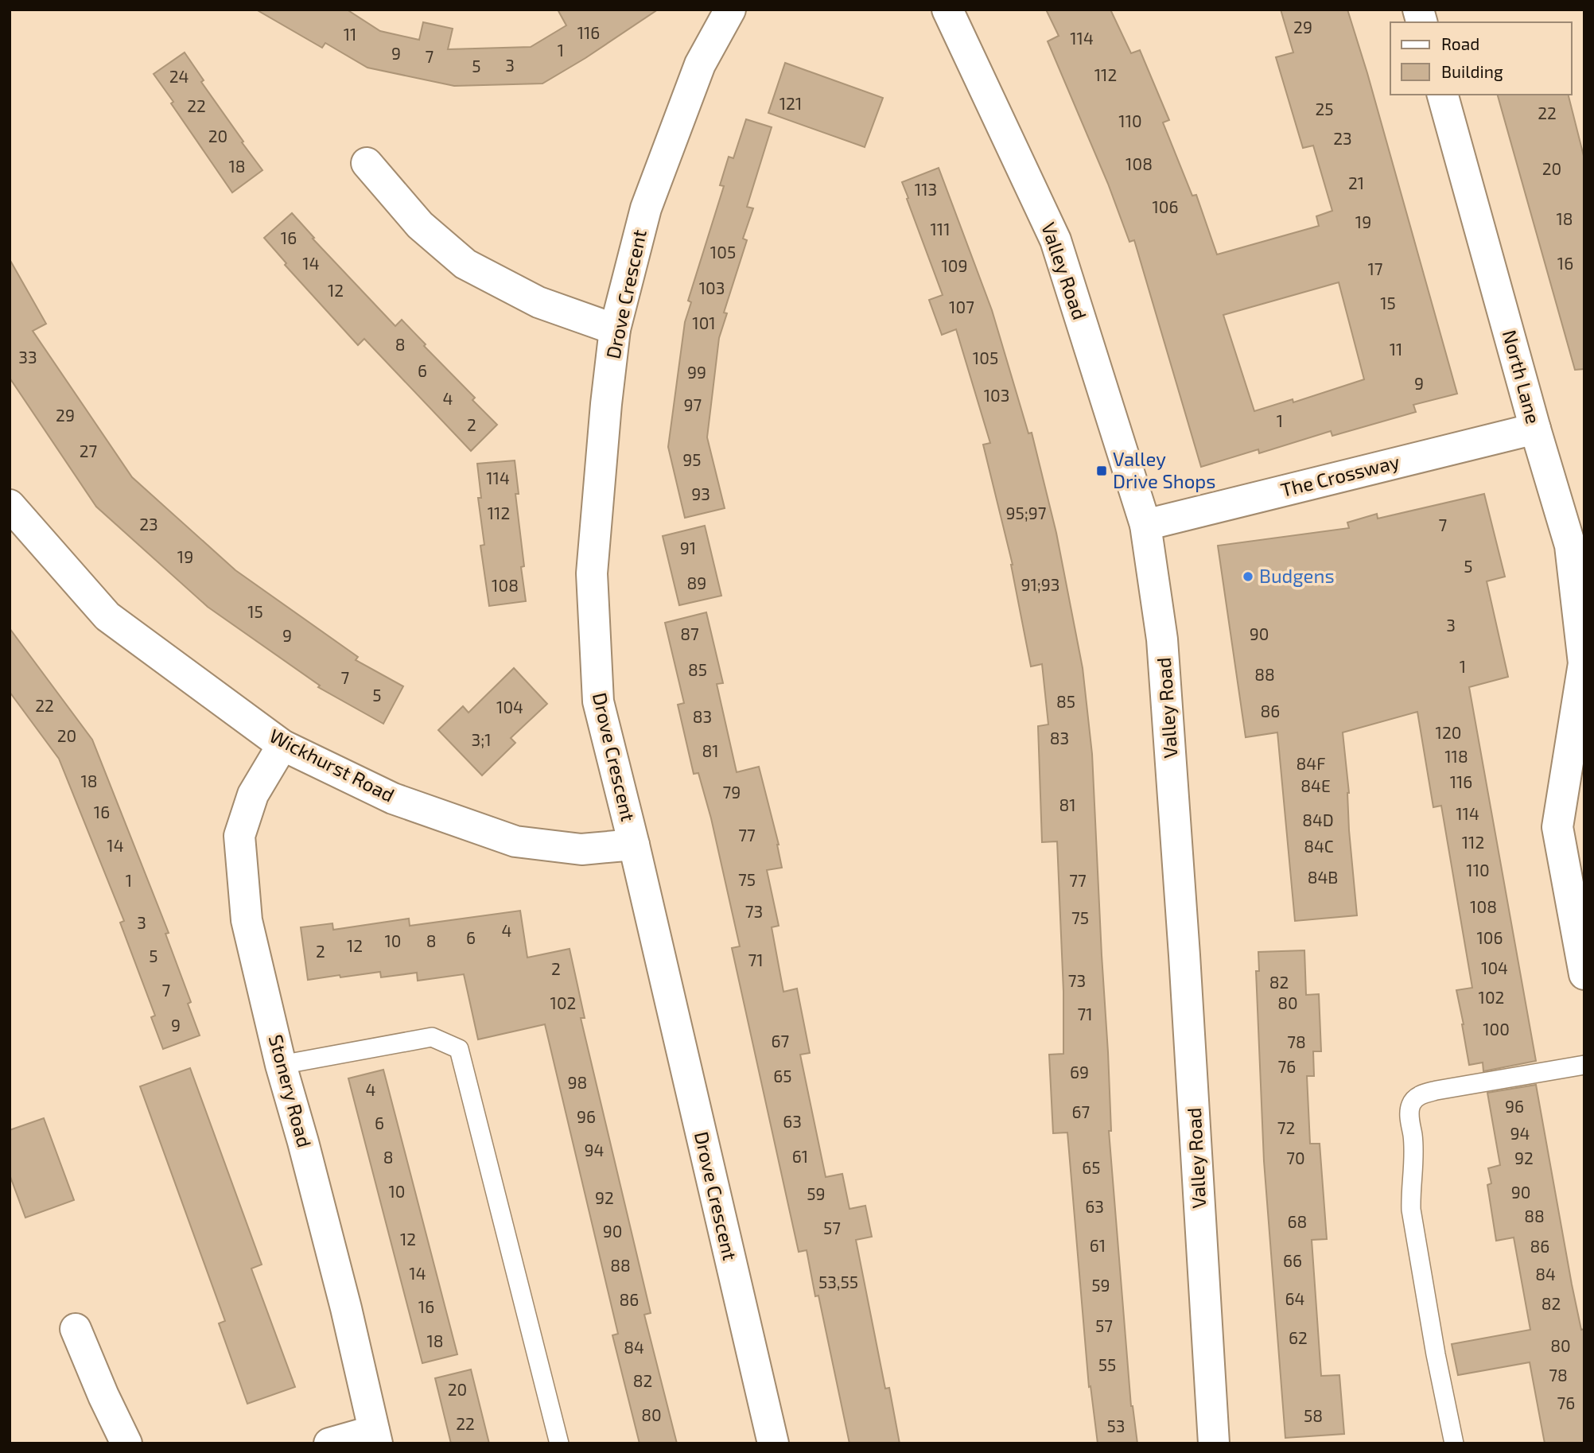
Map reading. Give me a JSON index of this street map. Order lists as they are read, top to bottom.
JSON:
{
  "streets": {
    "street": [
      "Valley Road",
      "Drove Crescent",
      "North Lane",
      "The Crossway",
      "Wickhurst Road",
      "Stonery Road"
    ]
  },
  "crossings": [
    ["Valley Road", "The Crossway"],
    ["Drove Crescent", "Wickhurst Road"],
    ["North Lane", "The Crossway"],
    ["Wickhurst Road", "Stonery Road"]
  ],
  "places": {
    "transit": ["Valley Drive Shops"],
    "other": ["Budgens"]
  },
  "house_numbers": [
    "29",
    "116",
    "11",
    "114",
    "1",
    "9",
    "7",
    "3",
    "5",
    "112",
    "24",
    "121",
    "22",
    "25",
    "22",
    "110",
    "20",
    "23",
    "108",
    "18",
    "20",
    "21",
    "113",
    "106",
    "18",
    "19",
    "111",
    "16",
    "105",
    "14",
    "16",
    "109",
    "17",
    "103",
    "12",
    "15",
    "107",
    "101",
    "8",
    "11",
    "33",
    "105",
    "6",
    "99",
    "9",
    "103",
    "4",
    "97",
    "29",
    "1",
    "2",
    "27",
    "95",
    "114",
    "93",
    "112",
    "95;97",
    "23",
    "7",
    "91",
    "19",
    "5",
    "89",
    "91;93",
    "108",
    "15",
    "3",
    "87",
    "90",
    "9",
    "1",
    "85",
    "88",
    "7",
    "5",
    "85",
    "22",
    "104",
    "86",
    "83",
    "120",
    "20",
    "83",
    "3;1",
    "81",
    "118",
    "84F",
    "18",
    "116",
    "84E",
    "79",
    "81",
    "16",
    "114",
    "84D",
    "77",
    "112",
    "14",
    "84C",
    "110",
    "84B",
    "75",
    "1",
    "77",
    "108",
    "73",
    "75",
    "3",
    "4",
    "6",
    "106",
    "10",
    "8",
    "12",
    "2",
    "5",
    "71",
    "104",
    "2",
    "73",
    "82",
    "7",
    "102",
    "102",
    "80",
    "71",
    "9",
    "100",
    "67",
    "78",
    "76",
    "69",
    "65",
    "98",
    "4",
    "96",
    "67",
    "96",
    "63",
    "6",
    "72",
    "94",
    "94",
    "61",
    "8",
    "70",
    "92",
    "65",
    "10",
    "90",
    "59",
    "92",
    "63",
    "88",
    "68",
    "57",
    "90",
    "12",
    "61",
    "86",
    "66",
    "88",
    "14",
    "84",
    "53,55",
    "59",
    "64",
    "86",
    "82",
    "16",
    "57",
    "62",
    "18",
    "80",
    "84",
    "55",
    "78",
    "82",
    "20",
    "76",
    "80",
    "58",
    "22",
    "53"
  ],
  "legend": ["Road", "Building"]
}
